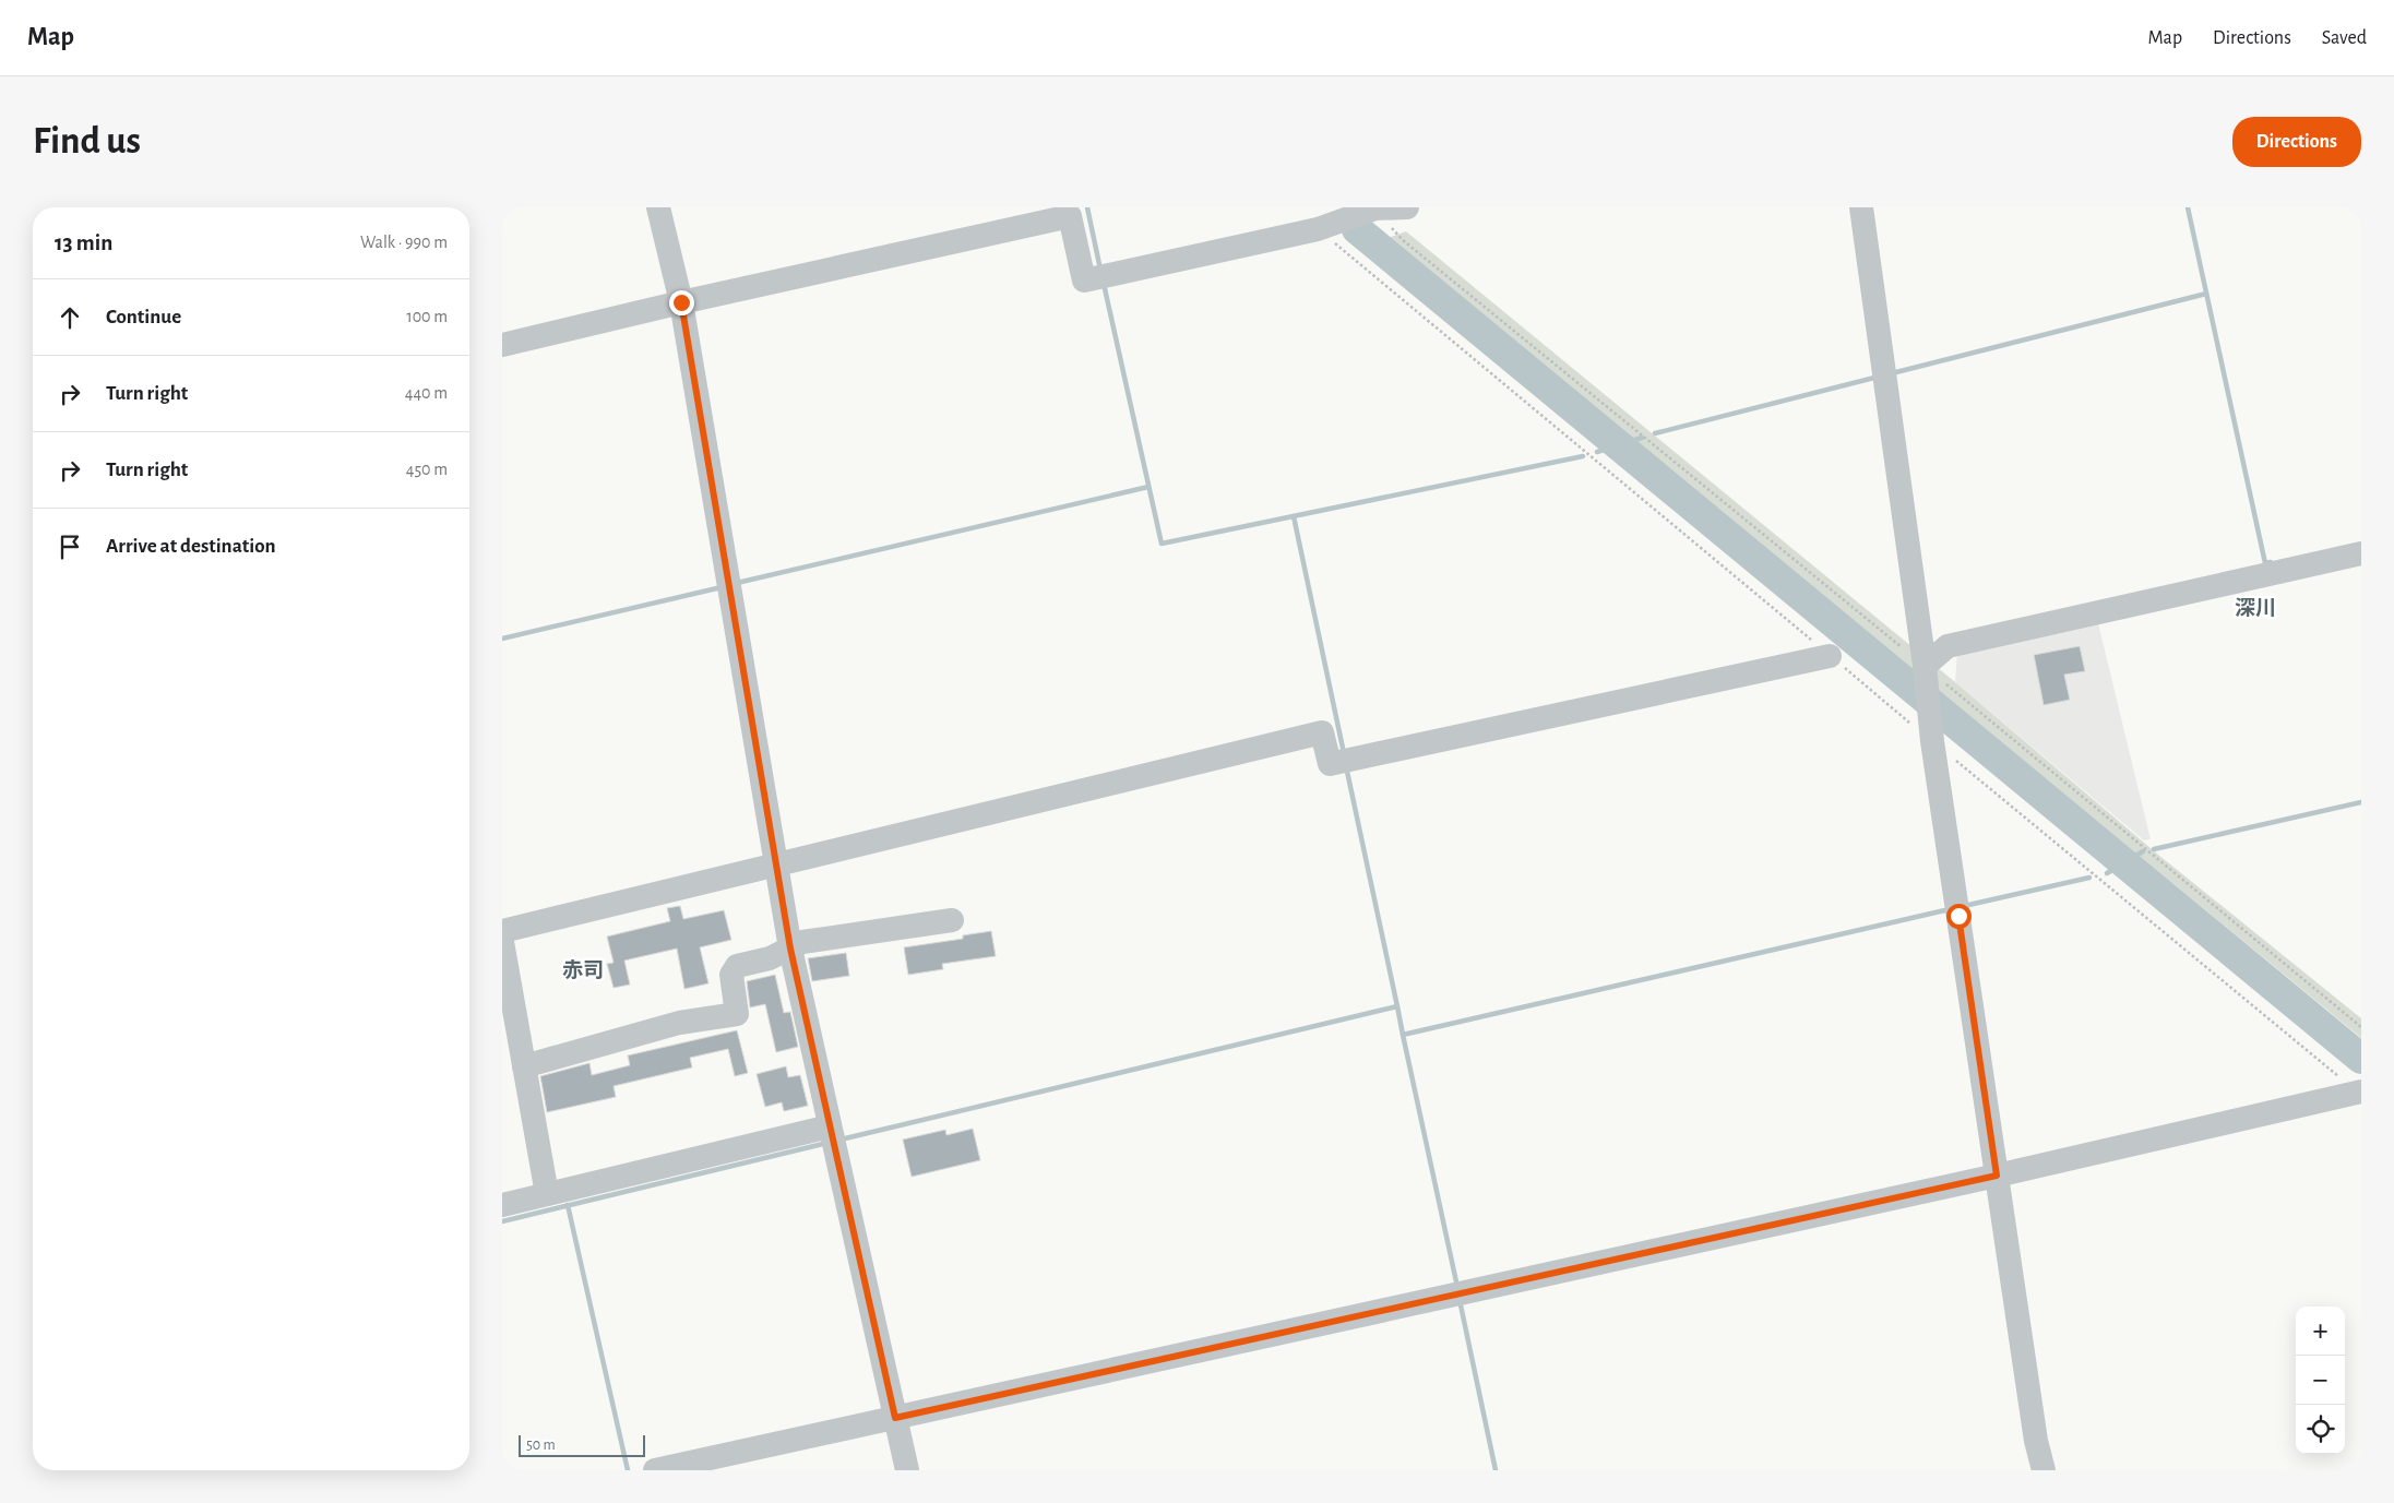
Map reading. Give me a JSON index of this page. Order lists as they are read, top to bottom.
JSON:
{
  "districts": ["深川", "赤司"],
  "scale_bar": "50 m",
  "page": {
    "header": "Map",
    "nav": ["Map", "Directions", "Saved"],
    "buttons": "Directions",
    "title": "Find us",
    "heading": ["13 min", "Walk · 990 m"],
    "list": [
      ["Continue", "100 m"],
      ["Turn right", "440 m"],
      ["Turn right", "450 m"],
      "Arrive at destination"
    ],
    "map_buttons": ["+", "−"],
    "scale": "50 m"
  }
}
